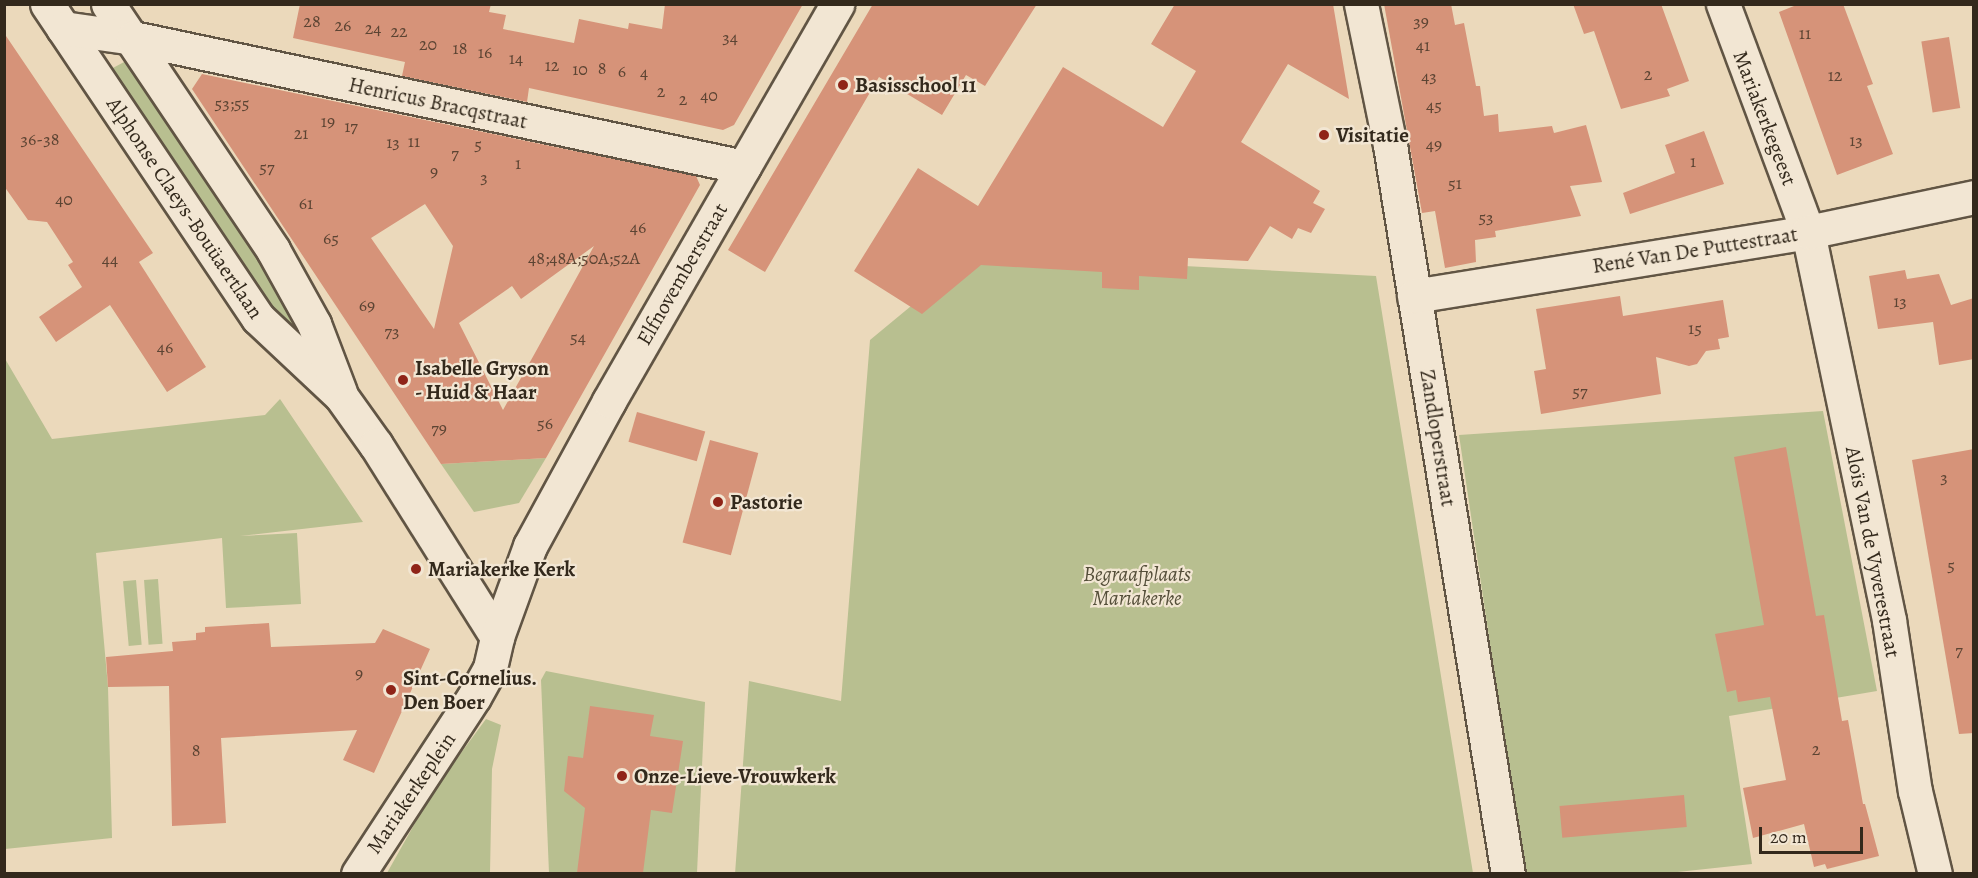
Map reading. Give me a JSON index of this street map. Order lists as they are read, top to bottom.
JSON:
{
  "streets": {
    "street": [
      "Henricus Bracqstraat",
      "Mariakerkegeest",
      "Alphonse Claeys-Bouüaertlaan",
      "René Van De Puttestraat",
      "Elfnovemberstraat",
      "Zandloperstraat",
      "Aloïs Van de Vyverestraat",
      "Mariakerkeplein"
    ]
  },
  "crossings": [
    ["Henricus Bracqstraat", "Alphonse Claeys-Bouüaertlaan"],
    ["Henricus Bracqstraat", "Elfnovemberstraat"],
    ["Mariakerkegeest", "René Van De Puttestraat"],
    ["Mariakerkegeest", "Aloïs Van de Vyverestraat"],
    ["Alphonse Claeys-Bouüaertlaan", "Mariakerkeplein"],
    ["René Van De Puttestraat", "Zandloperstraat"],
    ["René Van De Puttestraat", "Aloïs Van de Vyverestraat"],
    ["Elfnovemberstraat", "Mariakerkeplein"]
  ],
  "parks": ["Begraafplaats Mariakerke"],
  "places": [
    "Basisschool 11",
    "Visitatie",
    "Isabelle Gryson - Huid & Haar",
    "Pastorie",
    "Mariakerke Kerk",
    "Sint-Cornelius. Den Boer",
    "Onze-Lieve-Vrouwkerk"
  ],
  "house_numbers": [
    "28",
    "39",
    "26",
    "24",
    "22",
    "11",
    "34",
    "20",
    "41",
    "18",
    "16",
    "14",
    "12",
    "8",
    "10",
    "6",
    "4",
    "2",
    "12",
    "43",
    "2",
    "40",
    "2",
    "53;55",
    "45",
    "19",
    "17",
    "21",
    "36-38",
    "13",
    "11",
    "13",
    "5",
    "49",
    "7",
    "1",
    "1",
    "57",
    "9",
    "3",
    "51",
    "40",
    "61",
    "53",
    "46",
    "65",
    "48;48A;50A;52A",
    "44",
    "13",
    "69",
    "15",
    "73",
    "54",
    "46",
    "57",
    "56",
    "79",
    "3",
    "5",
    "7",
    "9",
    "2",
    "8"
  ],
  "scale_bar": "20 m"
}
